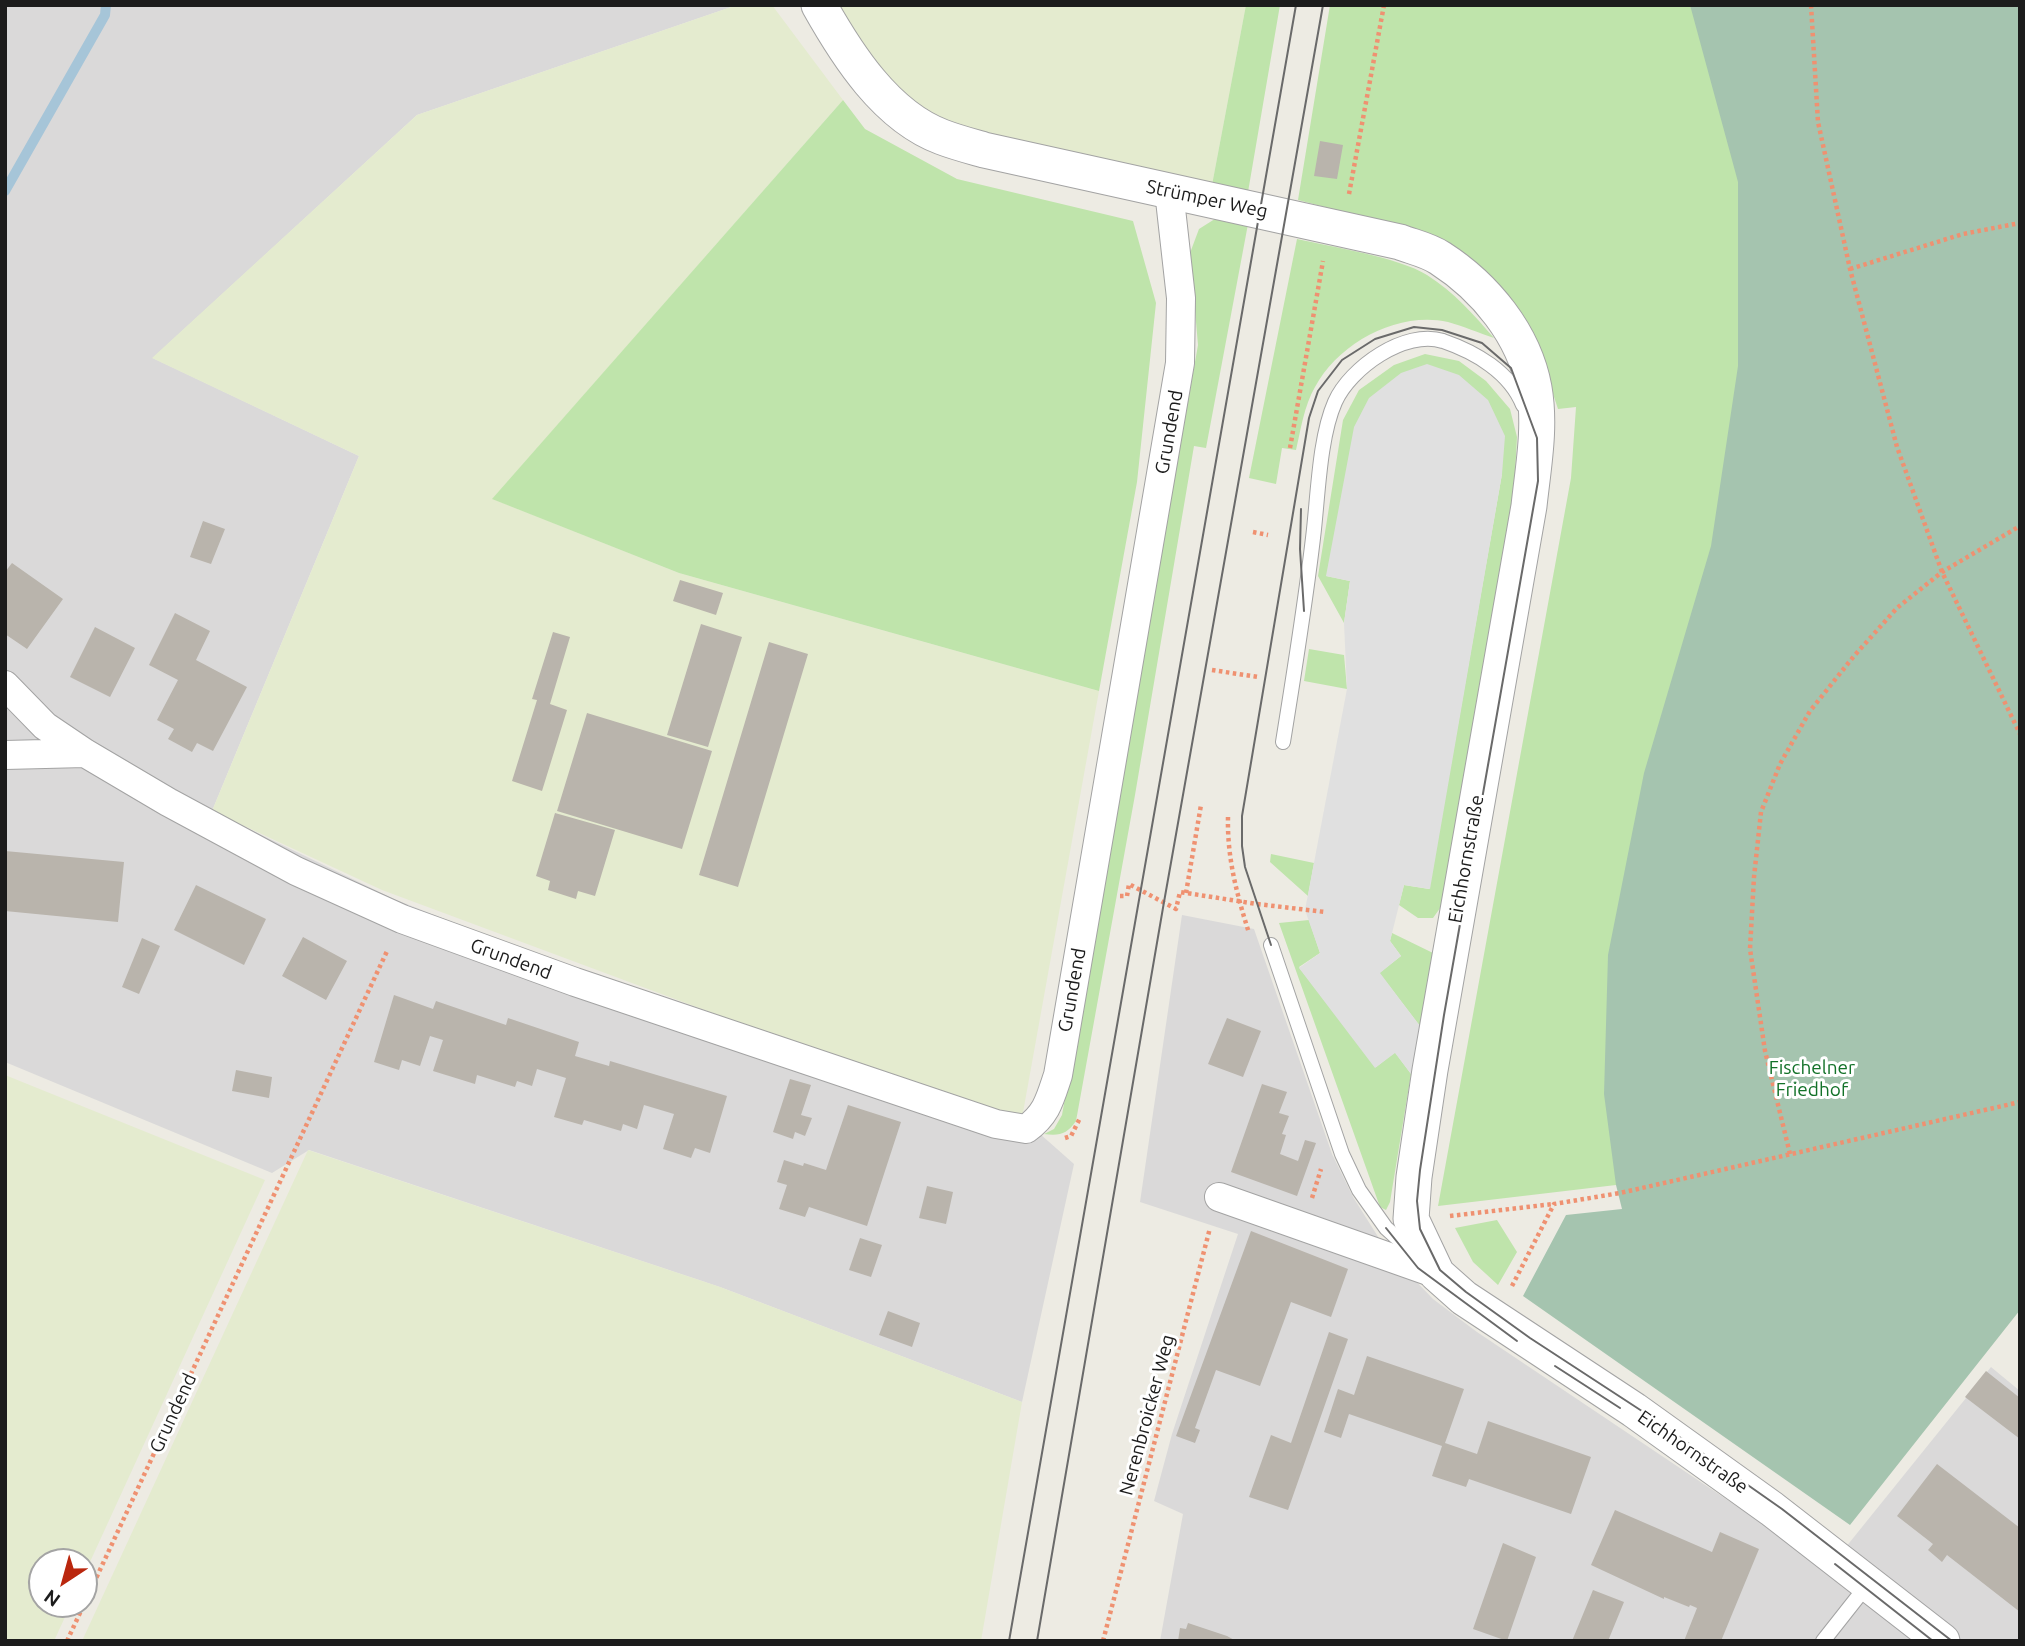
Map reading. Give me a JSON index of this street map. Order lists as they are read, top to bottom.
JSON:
{
  "streets": {
    "street": ["Strümper Weg", "Grundend", "Eichhornstraße"],
    "path": ["Nerenbroicker Weg"]
  },
  "crossings": [
    ["Strümper Weg", "Grundend"],
    ["Strümper Weg", "Eichhornstraße"],
    ["Eichhornstraße", "Nerenbroicker Weg"]
  ],
  "parks": ["Fischelner Friedhof"],
  "north": "bottom left"
}
